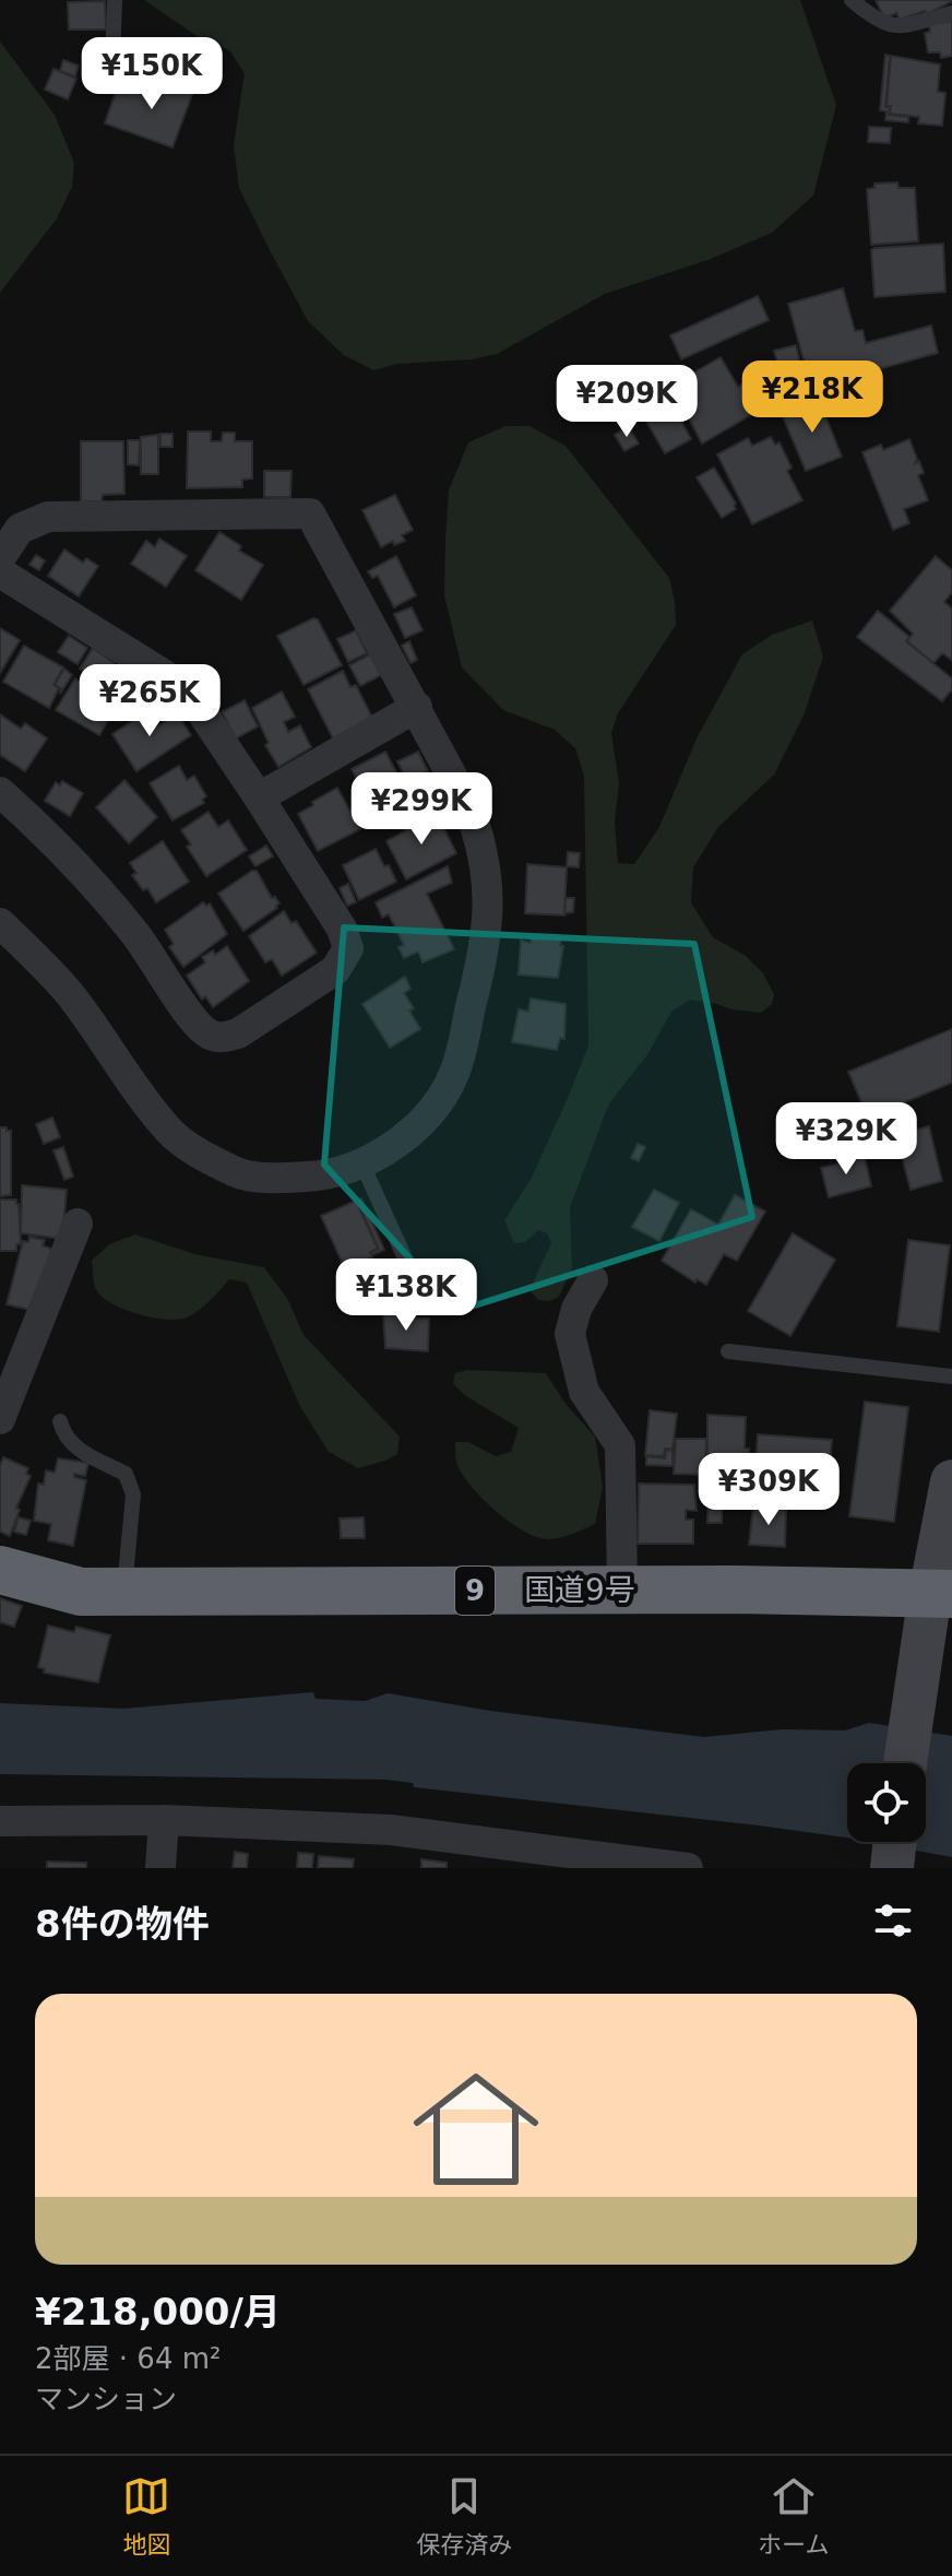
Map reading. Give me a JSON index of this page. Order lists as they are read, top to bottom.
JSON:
{
  "streets": {
    "highway": ["国道9号", "9"]
  },
  "page": {
    "price": [
      "¥150K",
      "¥218K",
      "¥209K",
      "¥265K",
      "¥299K",
      "¥329K",
      "¥138K",
      "¥309K"
    ],
    "heading": "8件の物件",
    "list": [
      {
        "name": "¥218,000/月",
        "note": "2部屋 · 64 m² · マンション"
      }
    ],
    "tabs": ["地図", "保存済み", "ホーム"]
  }
}
